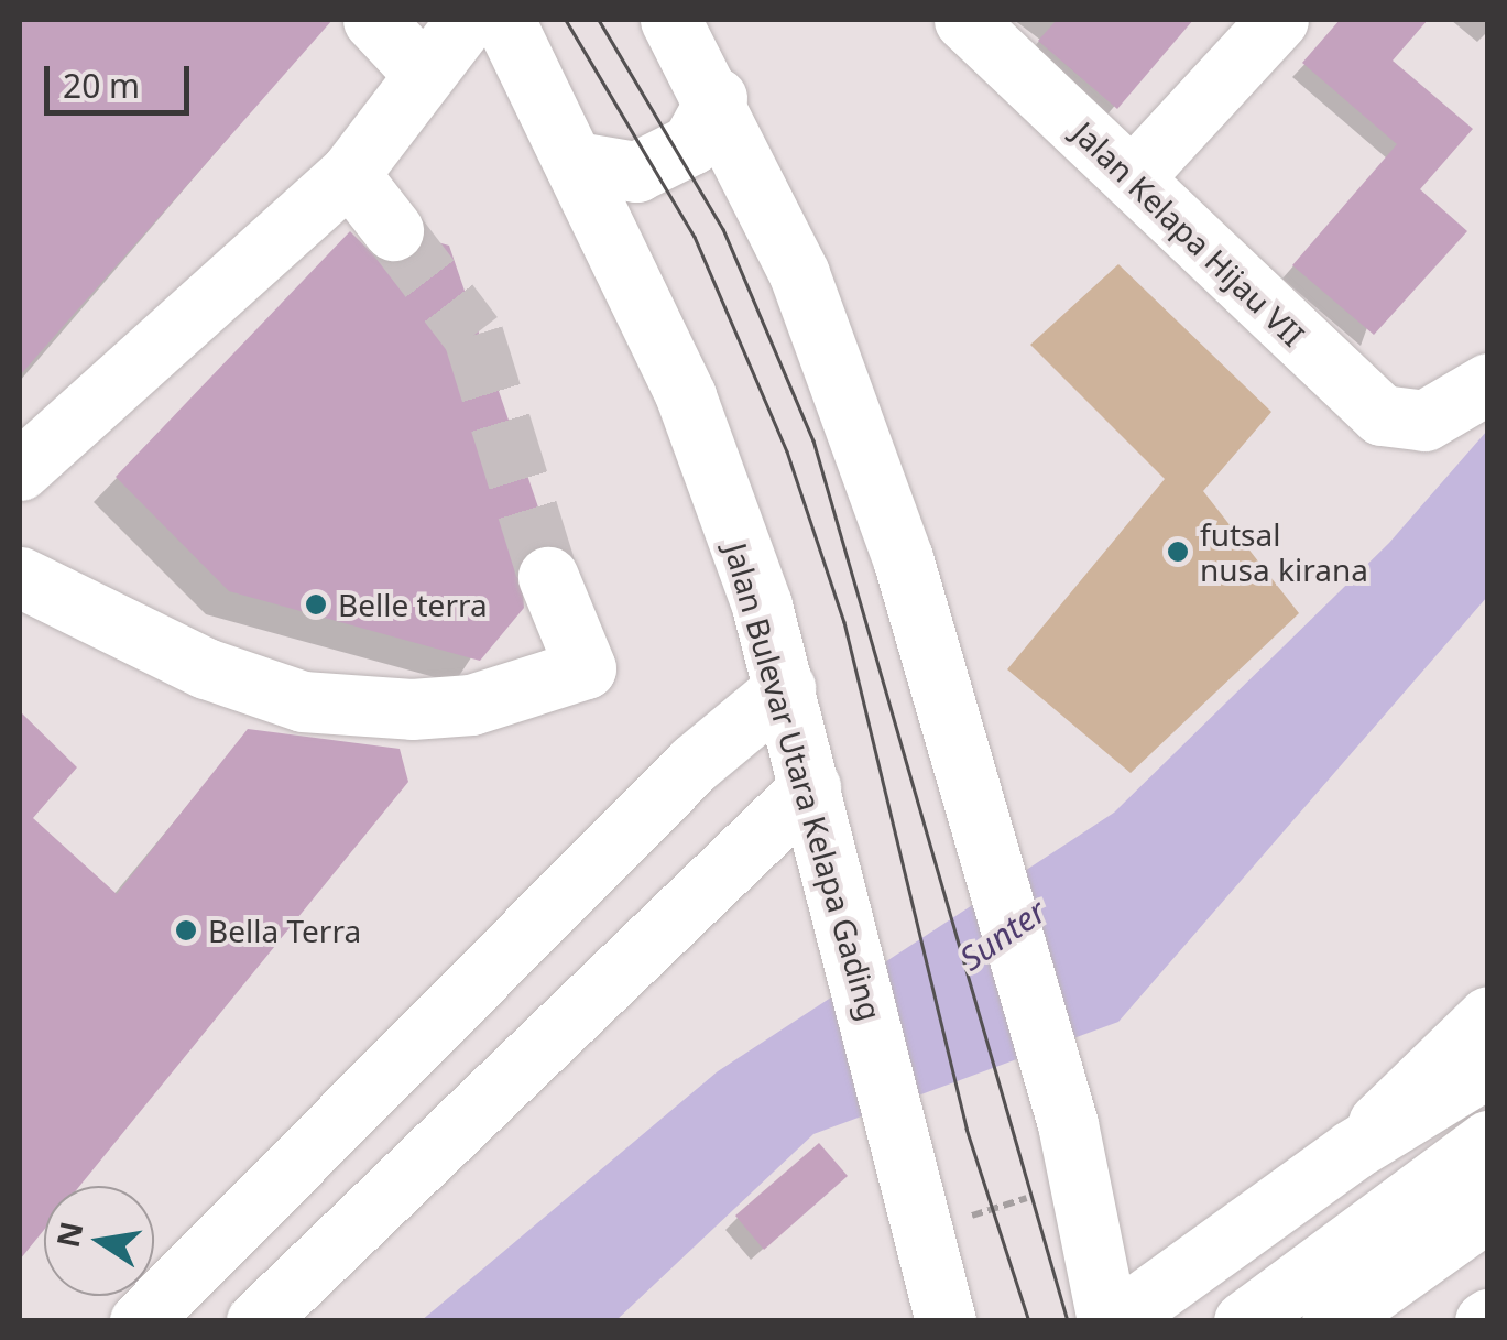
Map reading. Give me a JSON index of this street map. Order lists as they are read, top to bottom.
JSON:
{
  "streets": {
    "main road": ["Jalan Kelapa Hijau VII", "Jalan Bulevar Utara Kelapa Gading"]
  },
  "water": ["Sunter"],
  "places": ["futsal nusa kirana", "Belle terra", "Bella Terra"],
  "scale_bar": "20 m",
  "north": "left"
}
